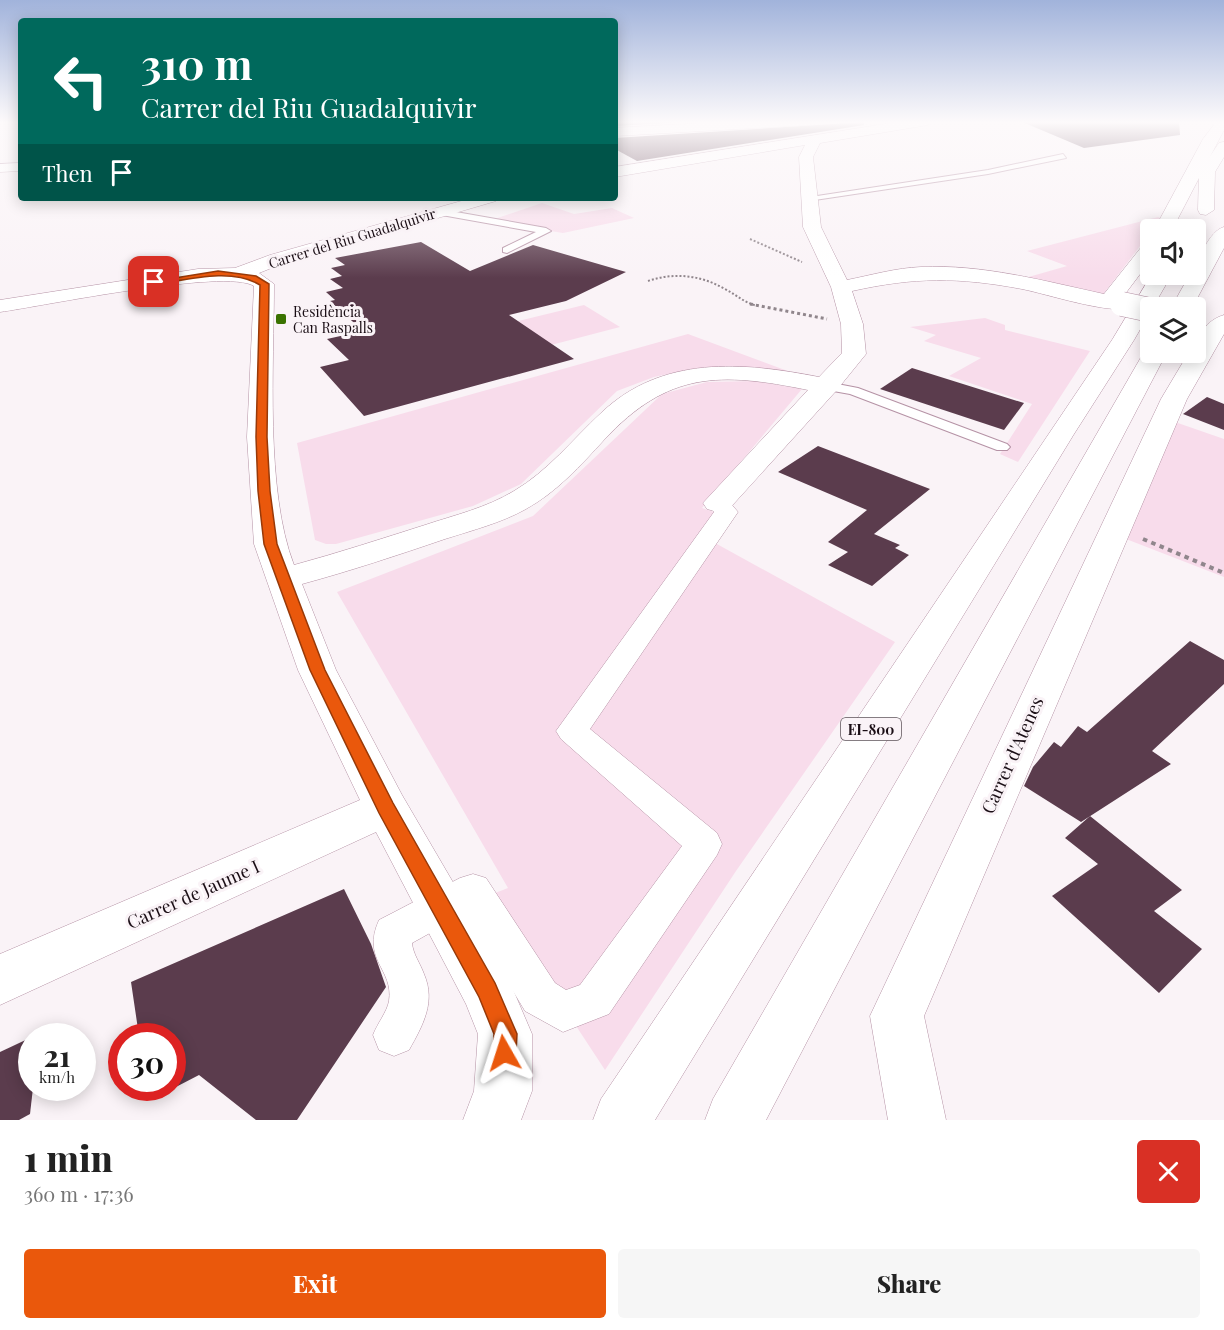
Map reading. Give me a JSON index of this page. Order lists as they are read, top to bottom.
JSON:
{
  "streets": {
    "main road": [
      "Carrer del Riu Guadalquivir",
      "EI-800",
      "Carrer d'Atenes",
      "Carrer de Jaume I"
    ]
  },
  "places": {
    "transit": ["Residència Can Raspalls"]
  },
  "page": {
    "turn": ["310 m", "Carrer del Riu Guadalquivir"],
    "then": "Then",
    "speed": "21 km/h",
    "limit": "30",
    "heading": ["1 min", "360 m · 17:36"],
    "buttons": ["Exit", "Share"]
  }
}
